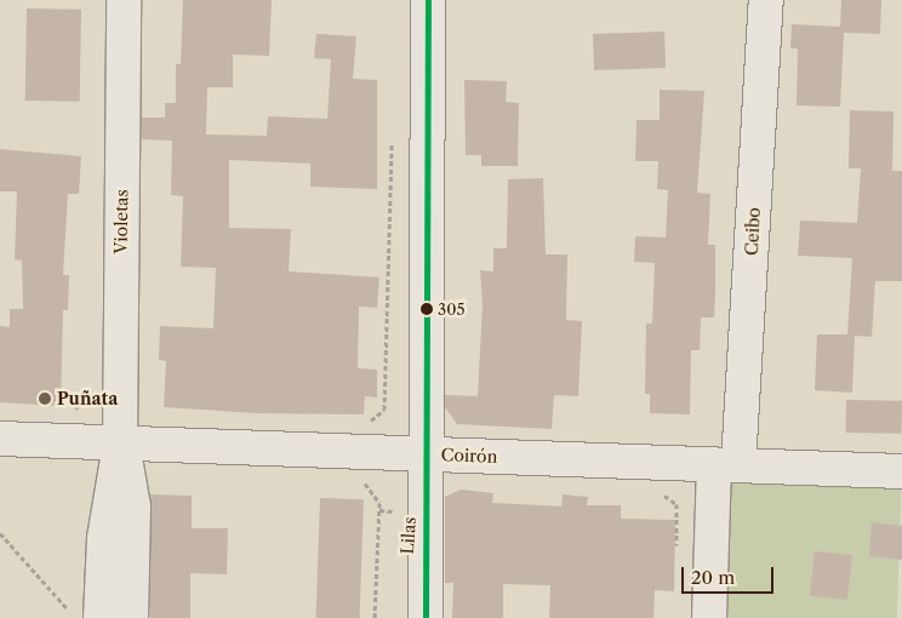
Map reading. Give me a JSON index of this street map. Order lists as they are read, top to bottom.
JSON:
{
  "streets": {
    "street": [
      "Violetas",
      "Ceibo",
      "Coirón",
      "Lilas"
    ]
  },
  "crossings": [
    ["Violetas", "Coirón"],
    ["Ceibo", "Coirón"],
    ["Coirón", "Lilas"]
  ],
  "places": ["305", "Puñata"],
  "scale_bar": "20 m"
}
